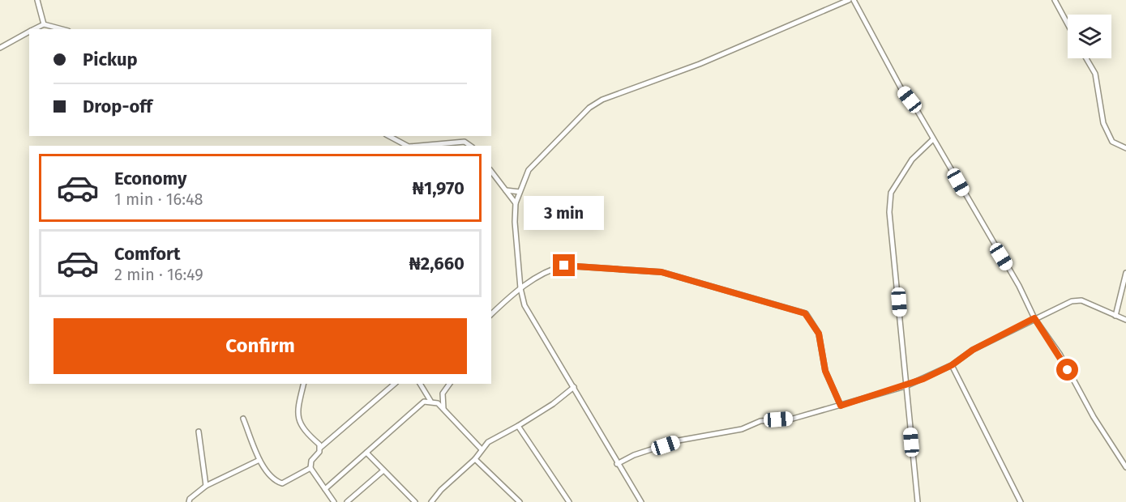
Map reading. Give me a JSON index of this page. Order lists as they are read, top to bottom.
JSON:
{
  "page": {
    "banner": ["Pickup", "Drop-off"],
    "list": [
      {
        "name": "Economy",
        "note": "1 min · 16:48",
        "value": "₦1,970"
      },
      {
        "name": "Comfort",
        "note": "2 min · 16:49",
        "value": "₦2,660"
      }
    ],
    "bubble": "3 min",
    "buttons": "Confirm"
  }
}
